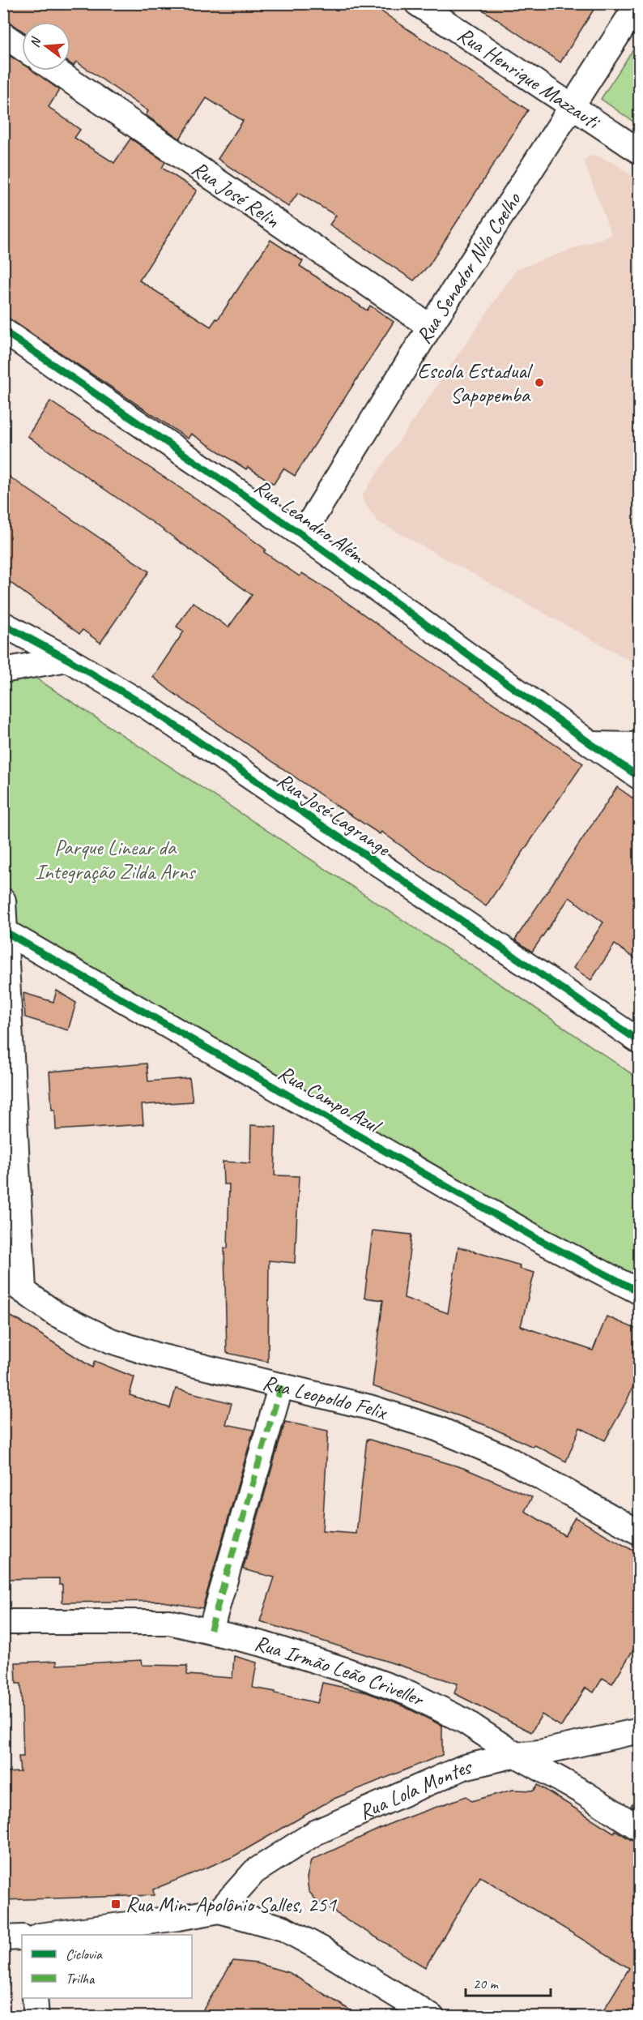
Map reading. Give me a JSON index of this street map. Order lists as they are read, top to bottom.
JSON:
{
  "streets": {
    "street": [
      "Rua Henrique Mazzauti",
      "Rua José Relin",
      "Rua Senador Nilo Coelho",
      "Rua Leandro Além",
      "Rua José Lagrange",
      "Rua Campo Azul",
      "Rua Leopoldo Felix",
      "Rua Irmão Leão Criveller",
      "Rua Lola Montes"
    ]
  },
  "crossings": [
    ["Rua Henrique Mazzauti", "Rua Senador Nilo Coelho"],
    ["Rua José Relin", "Rua Senador Nilo Coelho"],
    ["Rua Senador Nilo Coelho", "Rua Leandro Além"],
    ["Rua Irmão Leão Criveller", "Rua Lola Montes"]
  ],
  "parks": ["Parque Linear da Integração Zilda Arns"],
  "places": {
    "other": ["Escola Estadual Sapopemba"],
    "transit": ["Rua Min. Apolônio Salles, 251"]
  },
  "legend": ["Ciclovia", "Trilha"],
  "scale_bar": "20 m",
  "north": "left"
}
